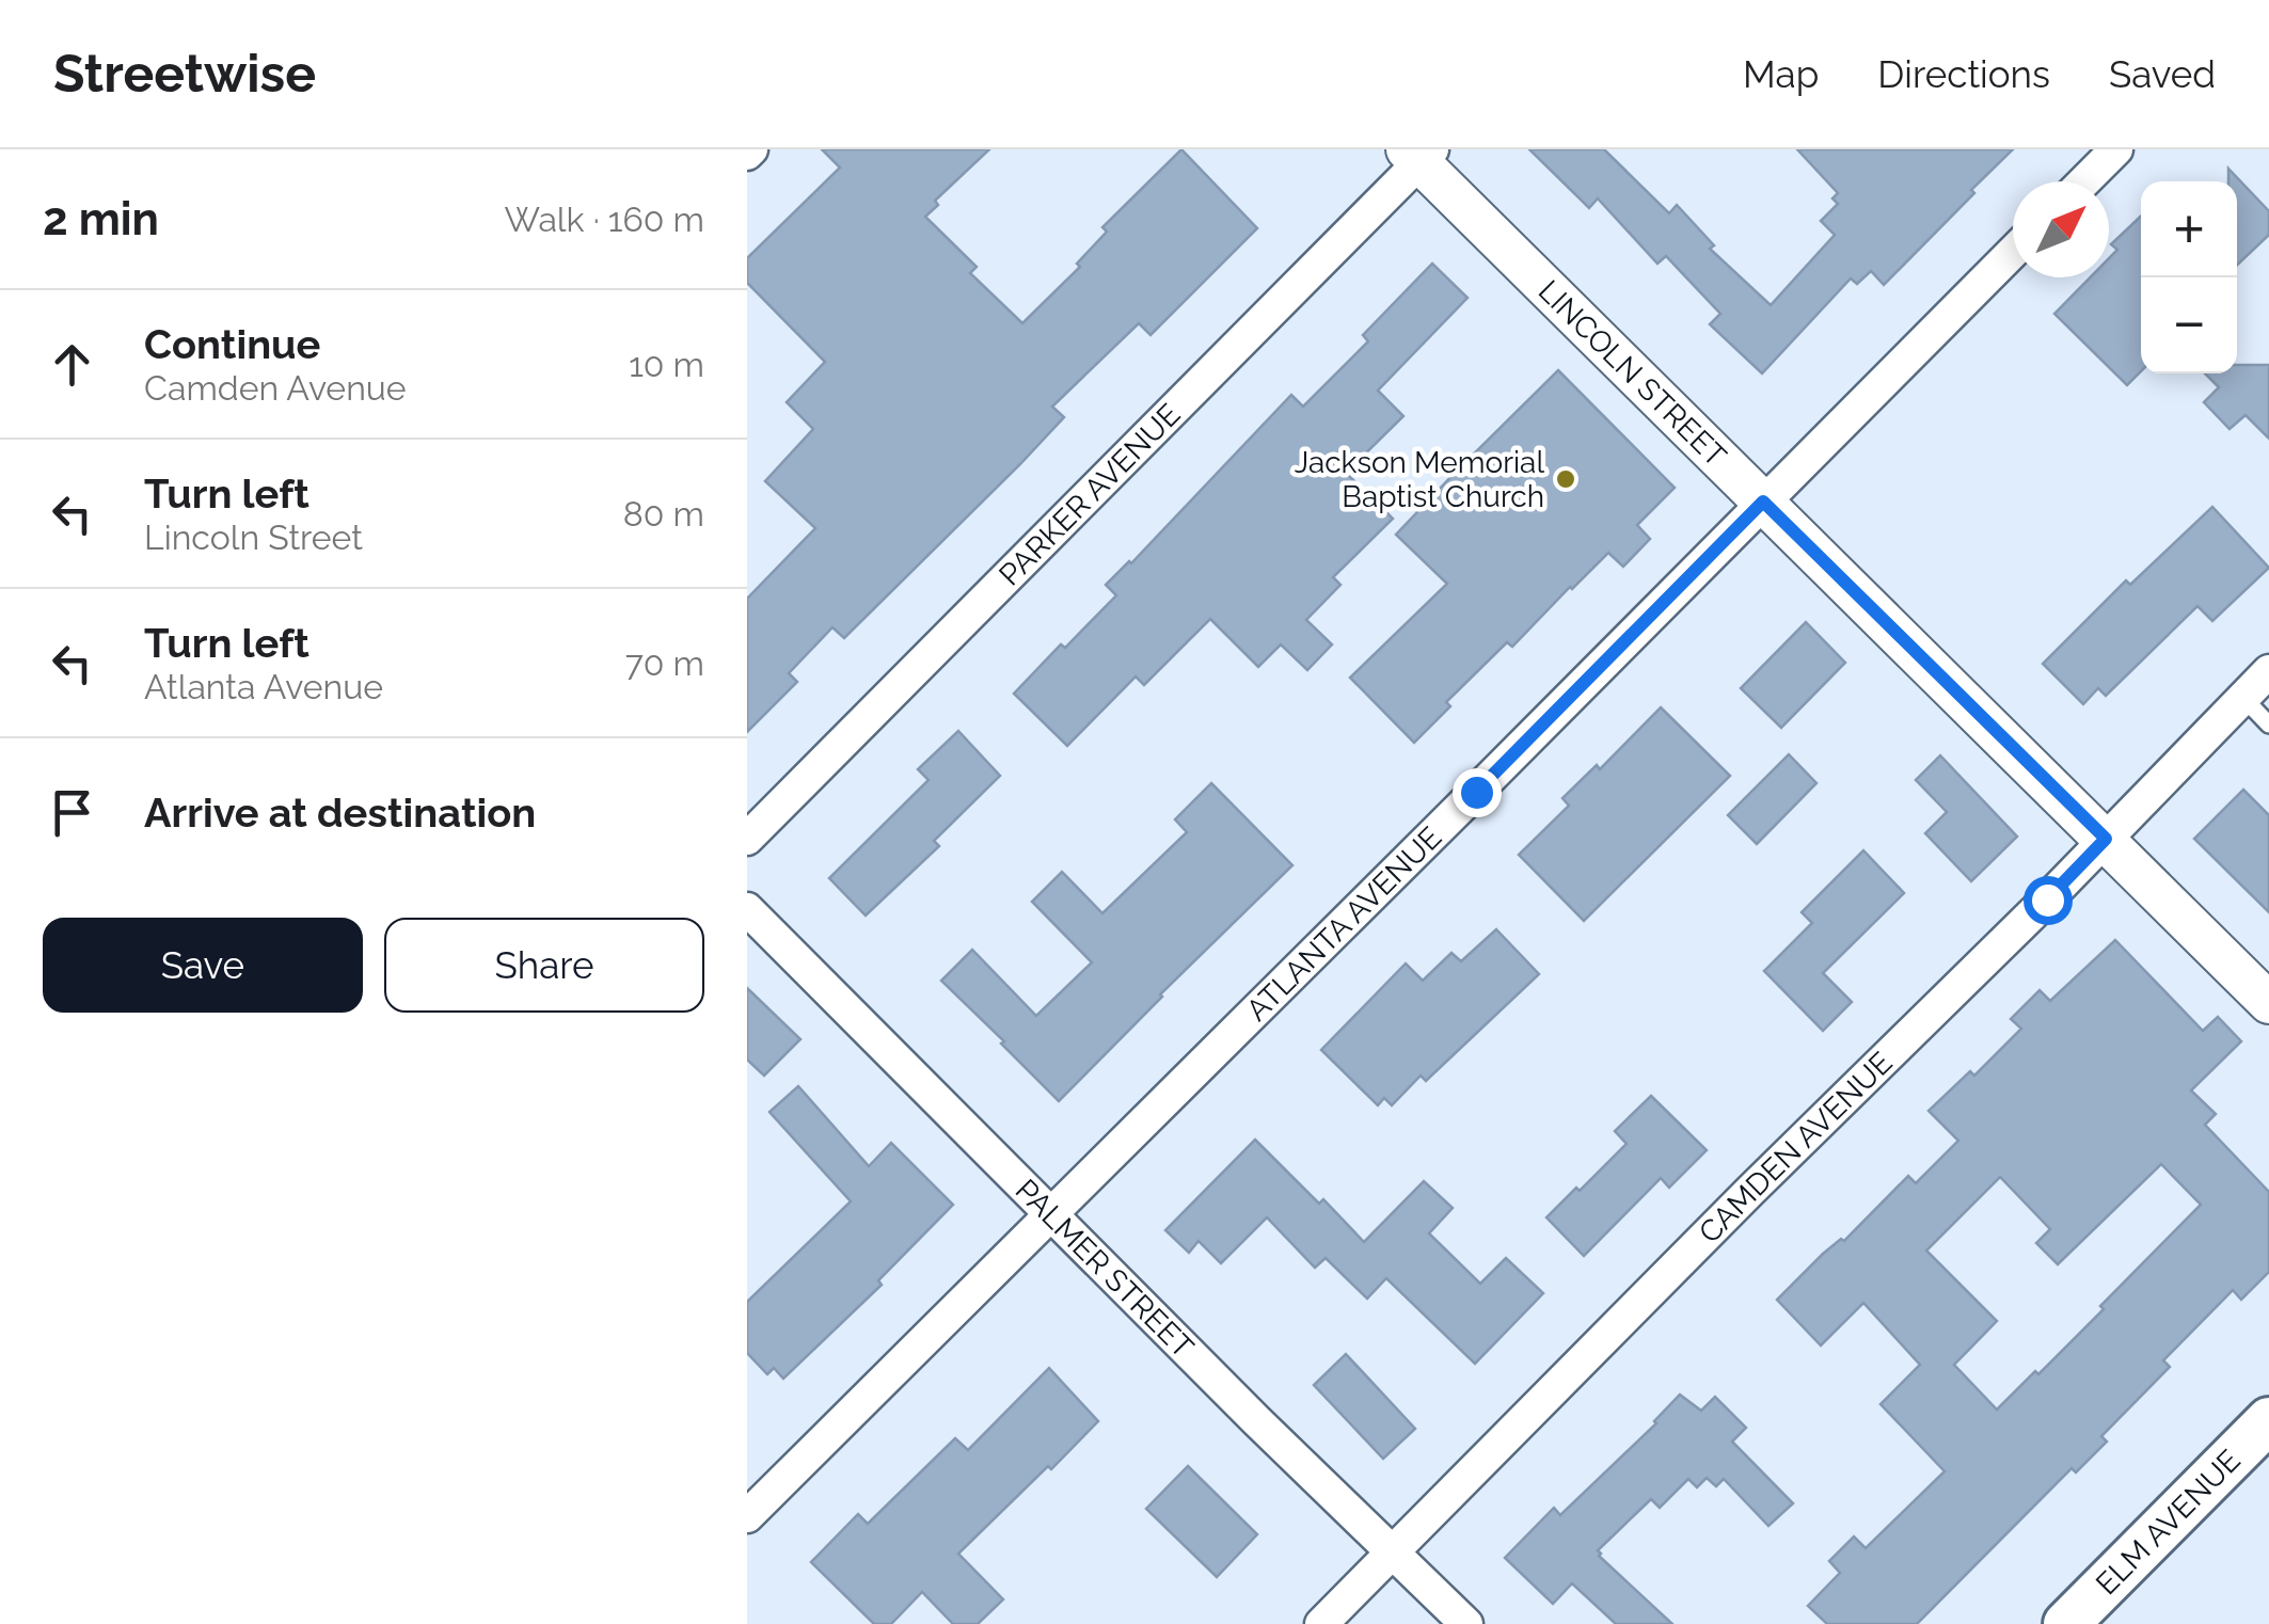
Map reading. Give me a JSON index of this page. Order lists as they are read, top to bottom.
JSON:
{
  "streets": {
    "main road": ["ELM AVENUE"],
    "street": [
      "LINCOLN STREET",
      "PARKER AVENUE",
      "ATLANTA AVENUE",
      "CAMDEN AVENUE",
      "PALMER STREET"
    ]
  },
  "crossings": [
    ["LINCOLN STREET", "PARKER AVENUE"],
    ["LINCOLN STREET", "ATLANTA AVENUE"],
    ["LINCOLN STREET", "CAMDEN AVENUE"],
    ["ATLANTA AVENUE", "PALMER STREET"],
    ["CAMDEN AVENUE", "PALMER STREET"]
  ],
  "places": ["Jackson Memorial Baptist Church"],
  "north": "top right",
  "page": {
    "header": "Streetwise",
    "nav": ["Map", "Directions", "Saved"],
    "heading": ["2 min", "Walk · 160 m"],
    "map_buttons": ["+", "−"],
    "list": [
      ["Continue", "Camden Avenue", "10 m"],
      ["Turn left", "Lincoln Street", "80 m"],
      ["Turn left", "Atlanta Avenue", "70 m"],
      "Arrive at destination"
    ],
    "buttons": ["Save", "Share"]
  }
}
